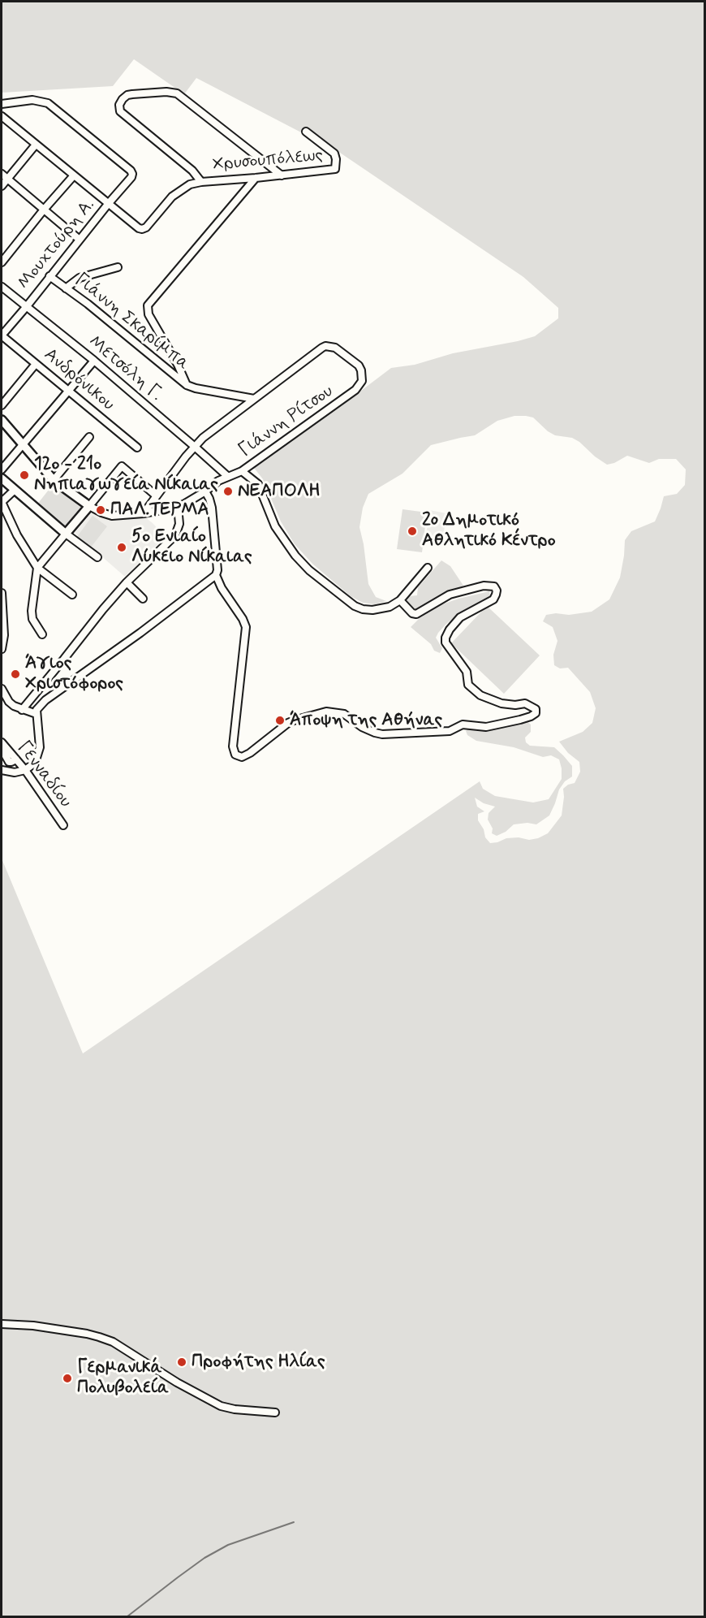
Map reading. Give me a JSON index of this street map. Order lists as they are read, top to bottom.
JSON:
{
  "streets": {
    "street": [
      "Χρυσουπόλεως",
      "Μουχτούρη Α.",
      "Γιάννη Σκαρίμπα",
      "Μετσόλη Γ.",
      "Ανδρόνικου",
      "Γιάννη Ρίτσου",
      "Γενναδίου"
    ]
  },
  "crossings": [
    ["Χρυσουπόλεως", "Μουχτούρη Α."],
    ["Μουχτούρη Α.", "Γιάννη Σκαρίμπα"],
    ["Μουχτούρη Α.", "Μετσόλη Γ."],
    ["Μουχτούρη Α.", "Ανδρόνικου"],
    ["Γιάννη Σκαρίμπα", "Γιάννη Ρίτσου"],
    ["Μετσόλη Γ.", "Γιάννη Ρίτσου"]
  ],
  "places": [
    "12ο - 21ο Νηπιαγωγεία Νίκαιας",
    "ΝΕΑΠΟΛΗ",
    "ΠΑΛ.ΤΕΡΜΑ",
    "2o Δημοτικό Αθλητικό Κέντρο",
    "5ο Ενιαίο Λύκειο Νίκαιας",
    "Άγιος Χριστόφορος",
    "Άποψη της Αθήνας",
    "Προφήτης Ηλίας",
    "Γερμανικά Πολυβολεία"
  ]
}
